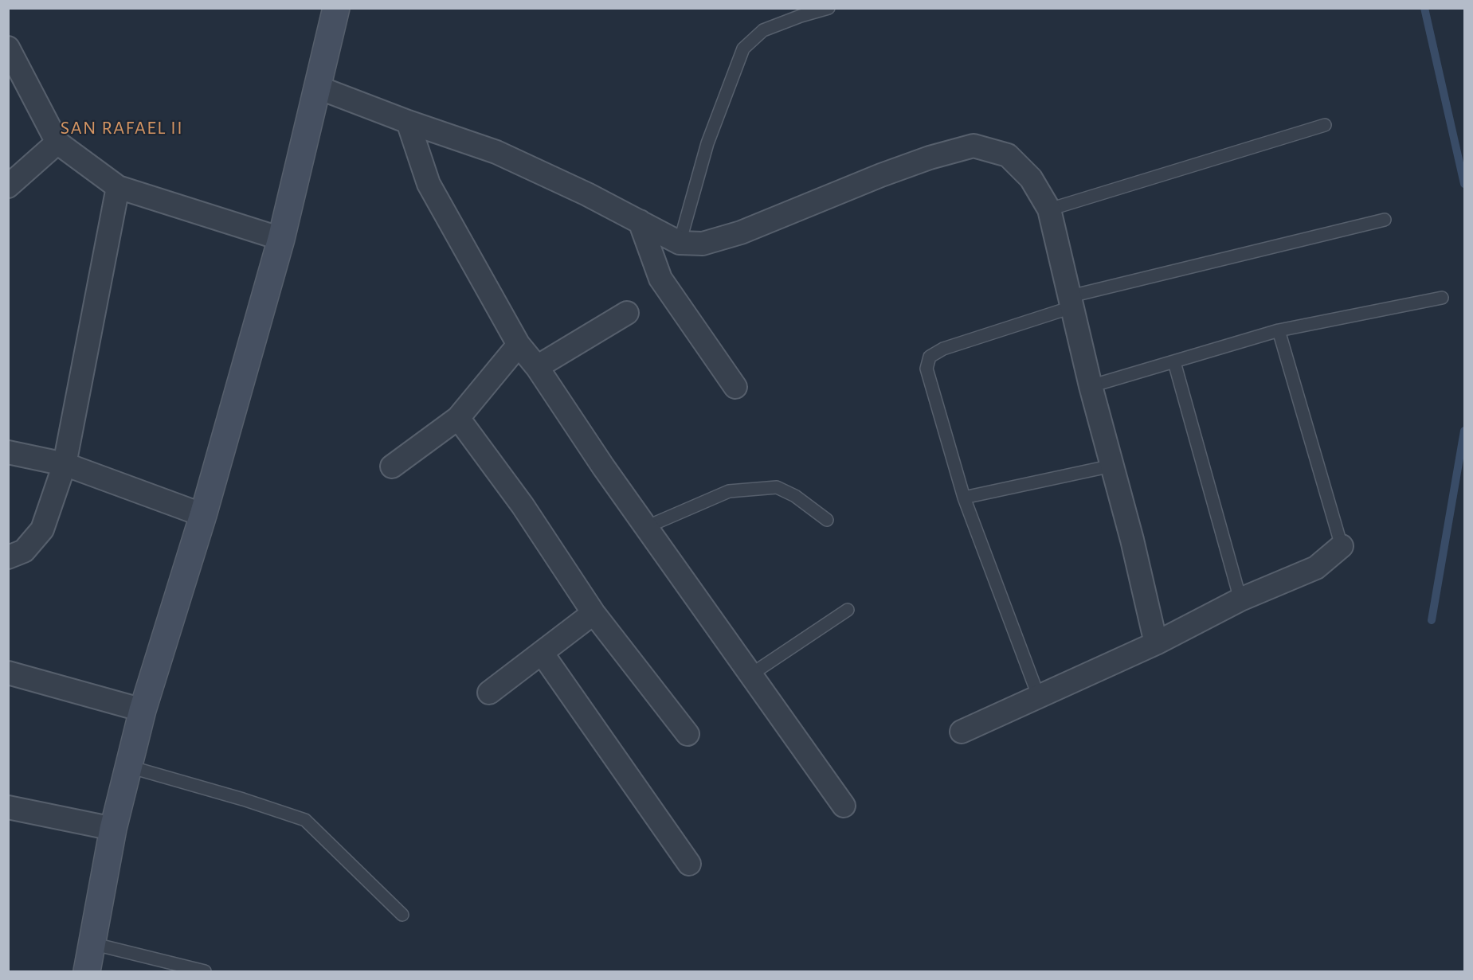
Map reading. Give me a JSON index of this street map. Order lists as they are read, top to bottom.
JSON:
{
  "districts": ["SAN RAFAEL II"]
}
